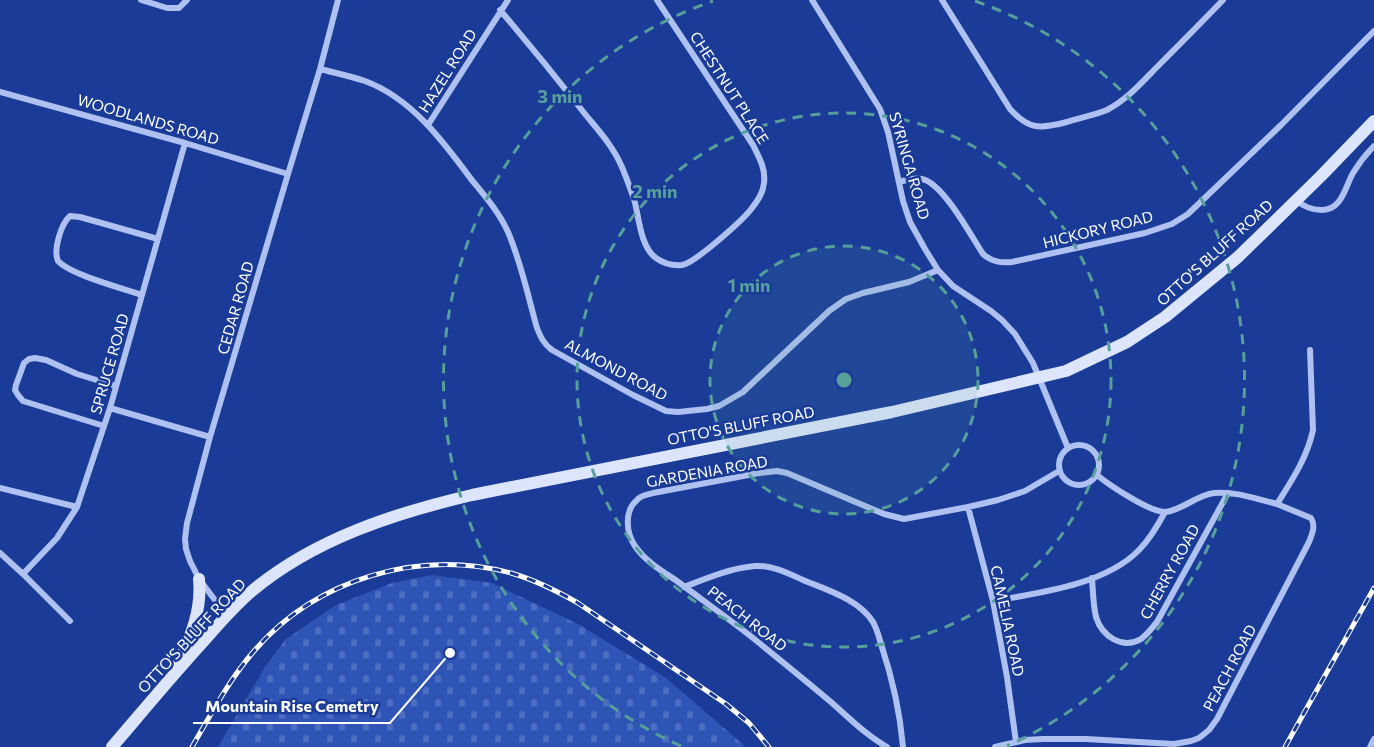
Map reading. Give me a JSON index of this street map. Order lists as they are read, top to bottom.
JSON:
{
  "streets": {
    "main road": ["OTTO'S BLUFF ROAD"],
    "street": [
      "HAZEL ROAD",
      "CHESTNUT PLACE",
      "WOODLANDS ROAD",
      "SYRINGA ROAD",
      "HICKORY ROAD",
      "CEDAR ROAD",
      "SPRUCE ROAD",
      "ALMOND ROAD",
      "GARDENIA ROAD",
      "CHERRY ROAD",
      "PEACH ROAD",
      "CAMELIA ROAD"
    ]
  },
  "crossings": [
    ["HAZEL ROAD", "CHESTNUT PLACE"],
    ["HAZEL ROAD", "ALMOND ROAD"],
    ["WOODLANDS ROAD", "CEDAR ROAD"],
    ["WOODLANDS ROAD", "SPRUCE ROAD"],
    ["SYRINGA ROAD", "HICKORY ROAD"],
    ["SYRINGA ROAD", "OTTO'S BLUFF ROAD"],
    ["SYRINGA ROAD", "ALMOND ROAD"],
    ["SYRINGA ROAD", "GARDENIA ROAD"],
    ["OTTO'S BLUFF ROAD", "CEDAR ROAD"],
    ["CEDAR ROAD", "ALMOND ROAD"],
    ["GARDENIA ROAD", "PEACH ROAD"],
    ["GARDENIA ROAD", "CAMELIA ROAD"],
    ["PEACH ROAD", "CAMELIA ROAD"]
  ],
  "places": ["Mountain Rise Cemetry"],
  "rings": ["3 min", "2 min", "1 min"]
}
